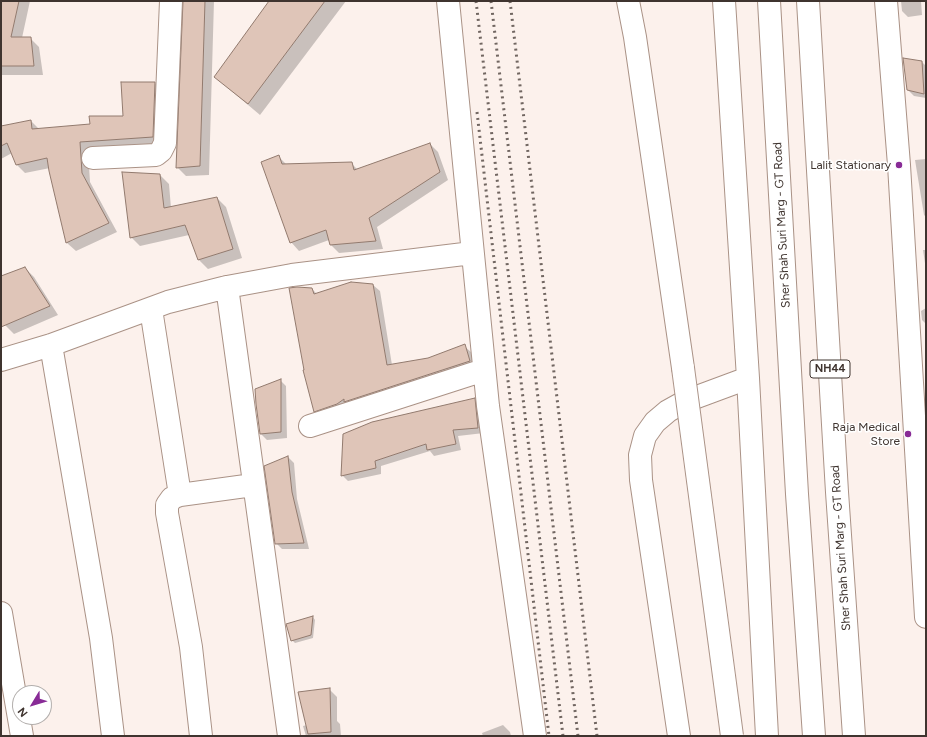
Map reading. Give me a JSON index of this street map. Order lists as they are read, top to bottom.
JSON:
{
  "streets": {
    "main road": ["Sher Shah Suri Marg - GT Road", "NH44"]
  },
  "places": ["Lalit Stationary", "Raja Medical Store"],
  "north": "bottom left"
}
